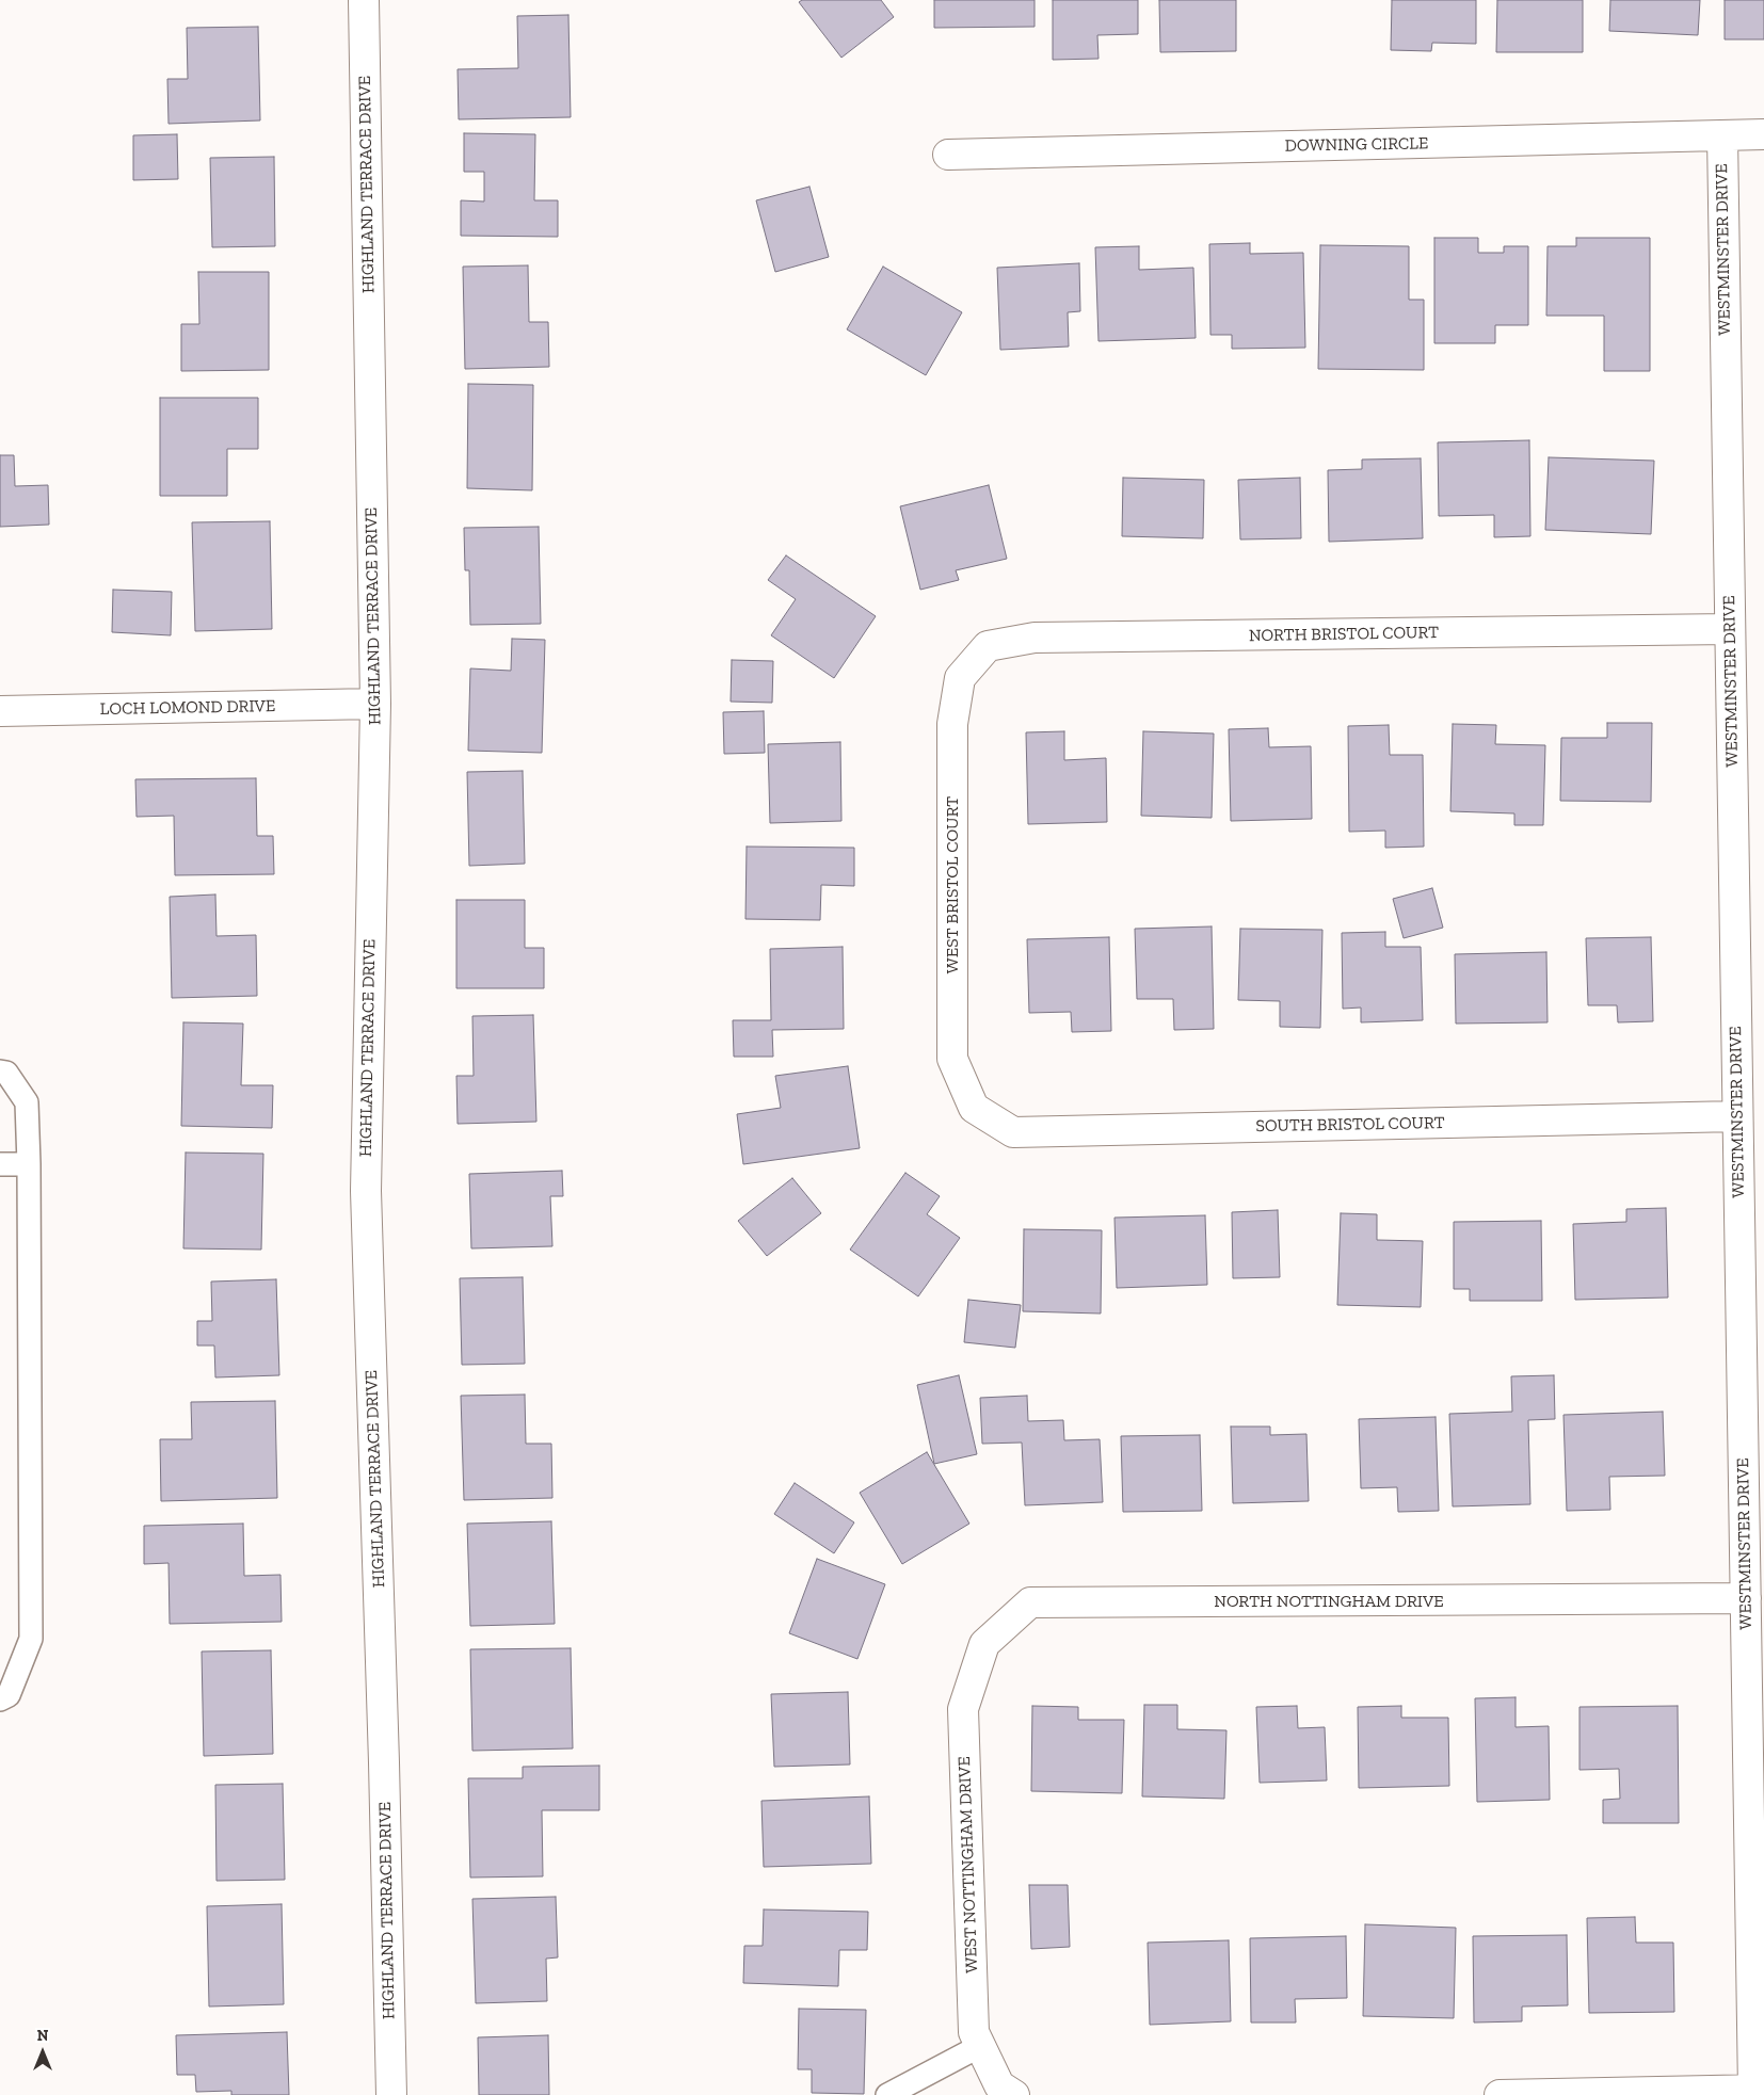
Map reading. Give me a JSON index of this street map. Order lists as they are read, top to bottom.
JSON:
{
  "streets": {
    "street": [
      "DOWNING CIRCLE",
      "HIGHLAND TERRACE DRIVE",
      "WESTMINSTER DRIVE",
      "NORTH BRISTOL COURT",
      "LOCH LOMOND DRIVE",
      "WEST BRISTOL COURT",
      "SOUTH BRISTOL COURT",
      "NORTH NOTTINGHAM DRIVE",
      "WEST NOTTINGHAM DRIVE"
    ]
  },
  "crossings": [
    ["DOWNING CIRCLE", "WESTMINSTER DRIVE"],
    ["HIGHLAND TERRACE DRIVE", "LOCH LOMOND DRIVE"],
    ["WESTMINSTER DRIVE", "NORTH BRISTOL COURT"],
    ["WESTMINSTER DRIVE", "SOUTH BRISTOL COURT"],
    ["WESTMINSTER DRIVE", "NORTH NOTTINGHAM DRIVE"],
    ["NORTH BRISTOL COURT", "WEST BRISTOL COURT"],
    ["WEST BRISTOL COURT", "SOUTH BRISTOL COURT"],
    ["NORTH NOTTINGHAM DRIVE", "WEST NOTTINGHAM DRIVE"]
  ],
  "north": "top"
}
